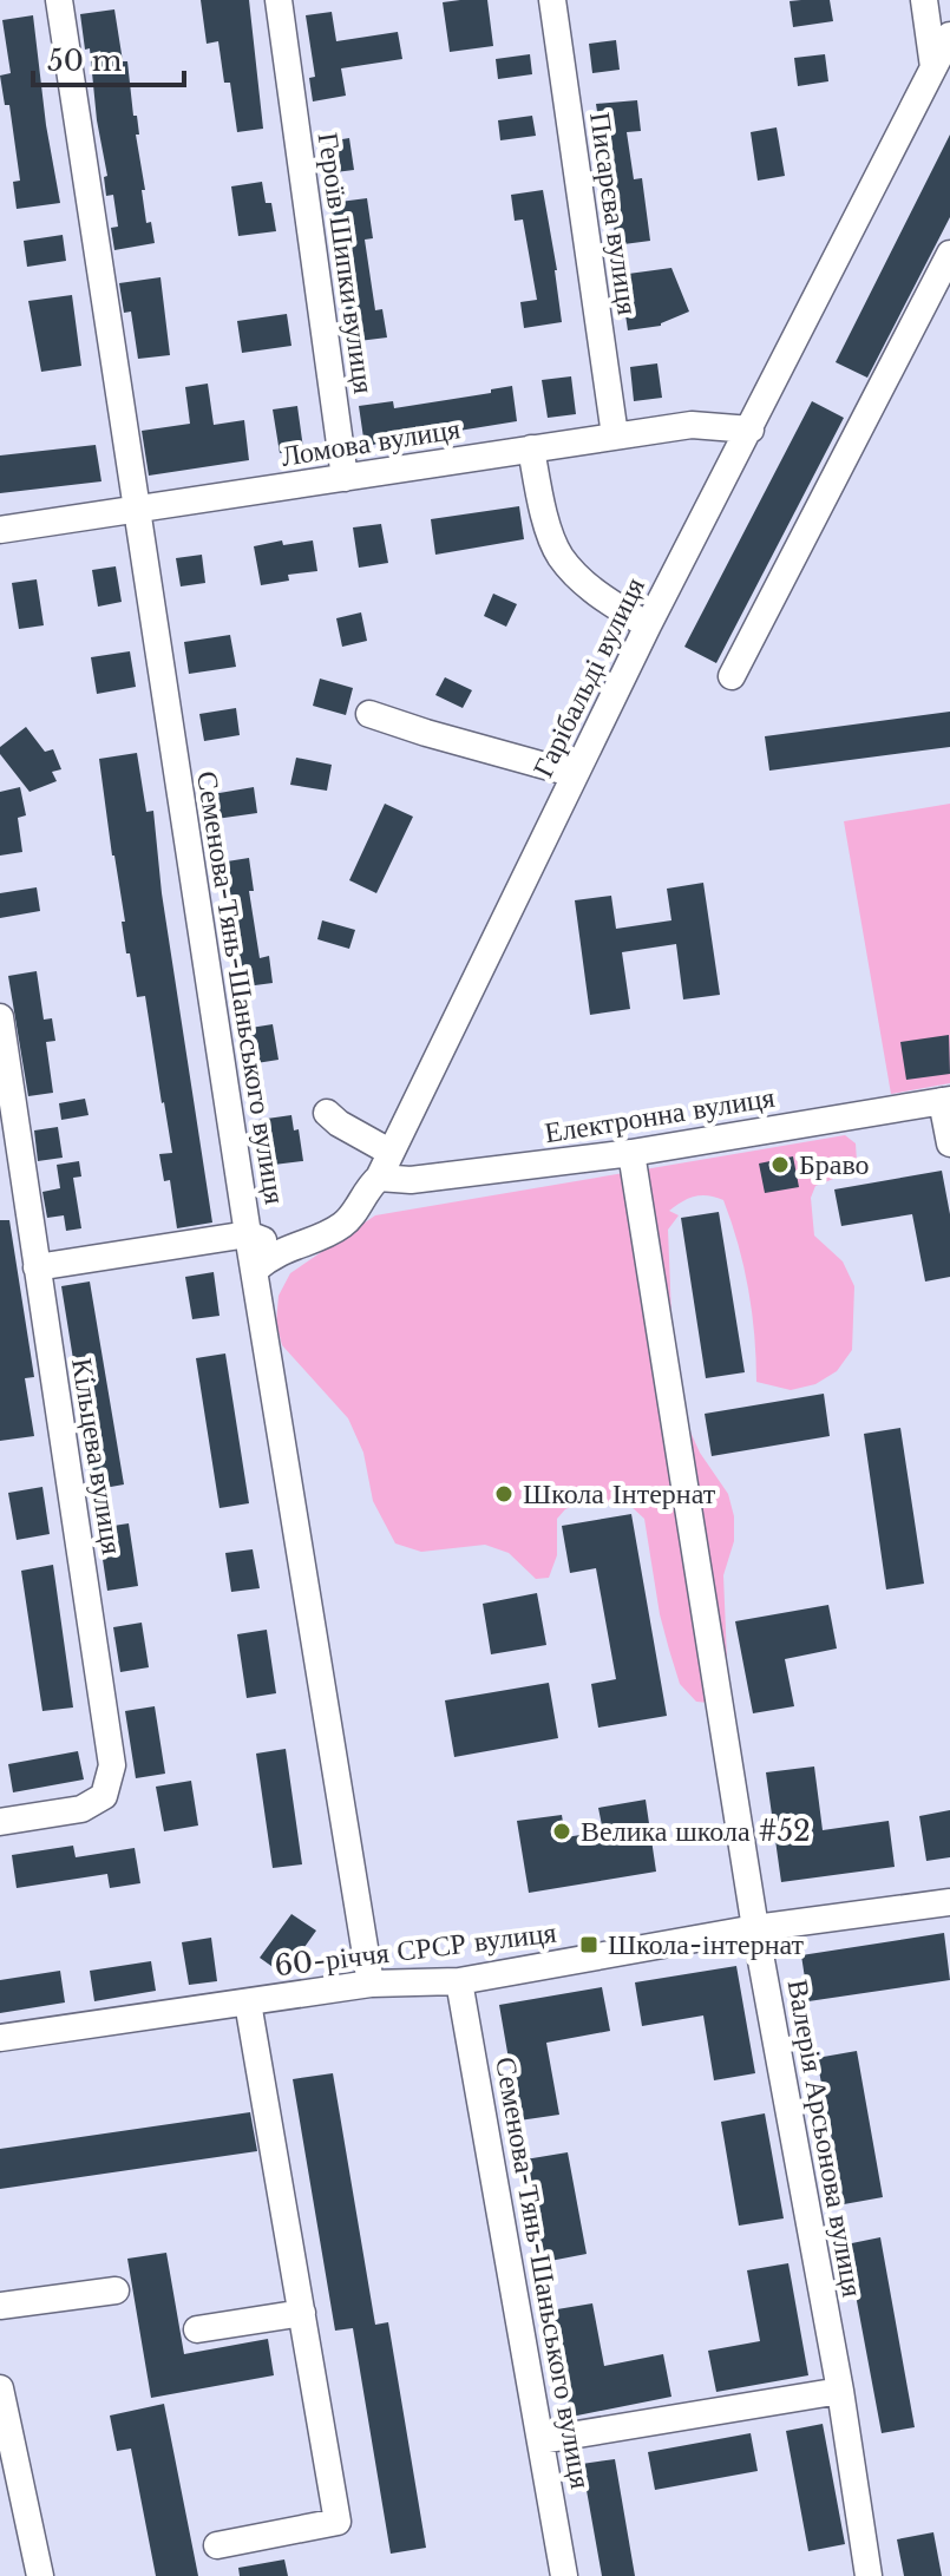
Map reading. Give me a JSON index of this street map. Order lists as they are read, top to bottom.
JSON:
{
  "streets": {
    "street": [
      "Писарєва вулиця",
      "Героїв Шипки вулиця",
      "Ломова вулиця",
      "Гарібальді вулиця",
      "Семенова-Тянь-Шаньського вулиця",
      "Електронна вулиця",
      "Кільцева вулиця",
      "60-річчя СРСР вулиця",
      "Валерія Арсьонова вулиця"
    ]
  },
  "crossings": [
    ["Писарєва вулиця", "Ломова вулиця"],
    ["Героїв Шипки вулиця", "Ломова вулиця"],
    ["Ломова вулиця", "Гарібальді вулиця"],
    ["Ломова вулиця", "Семенова-Тянь-Шаньського вулиця"],
    ["Гарібальді вулиця", "Семенова-Тянь-Шаньського вулиця"],
    ["Гарібальді вулиця", "Електронна вулиця"],
    ["Семенова-Тянь-Шаньського вулиця", "60-річчя СРСР вулиця"],
    ["Електронна вулиця", "Валерія Арсьонова вулиця"],
    ["60-річчя СРСР вулиця", "Валерія Арсьонова вулиця"]
  ],
  "places": {
    "other": ["Браво", "Школа Інтернат", "Велика школа #52"],
    "transit": ["Школа-інтернат"]
  },
  "scale_bar": "50 m"
}
